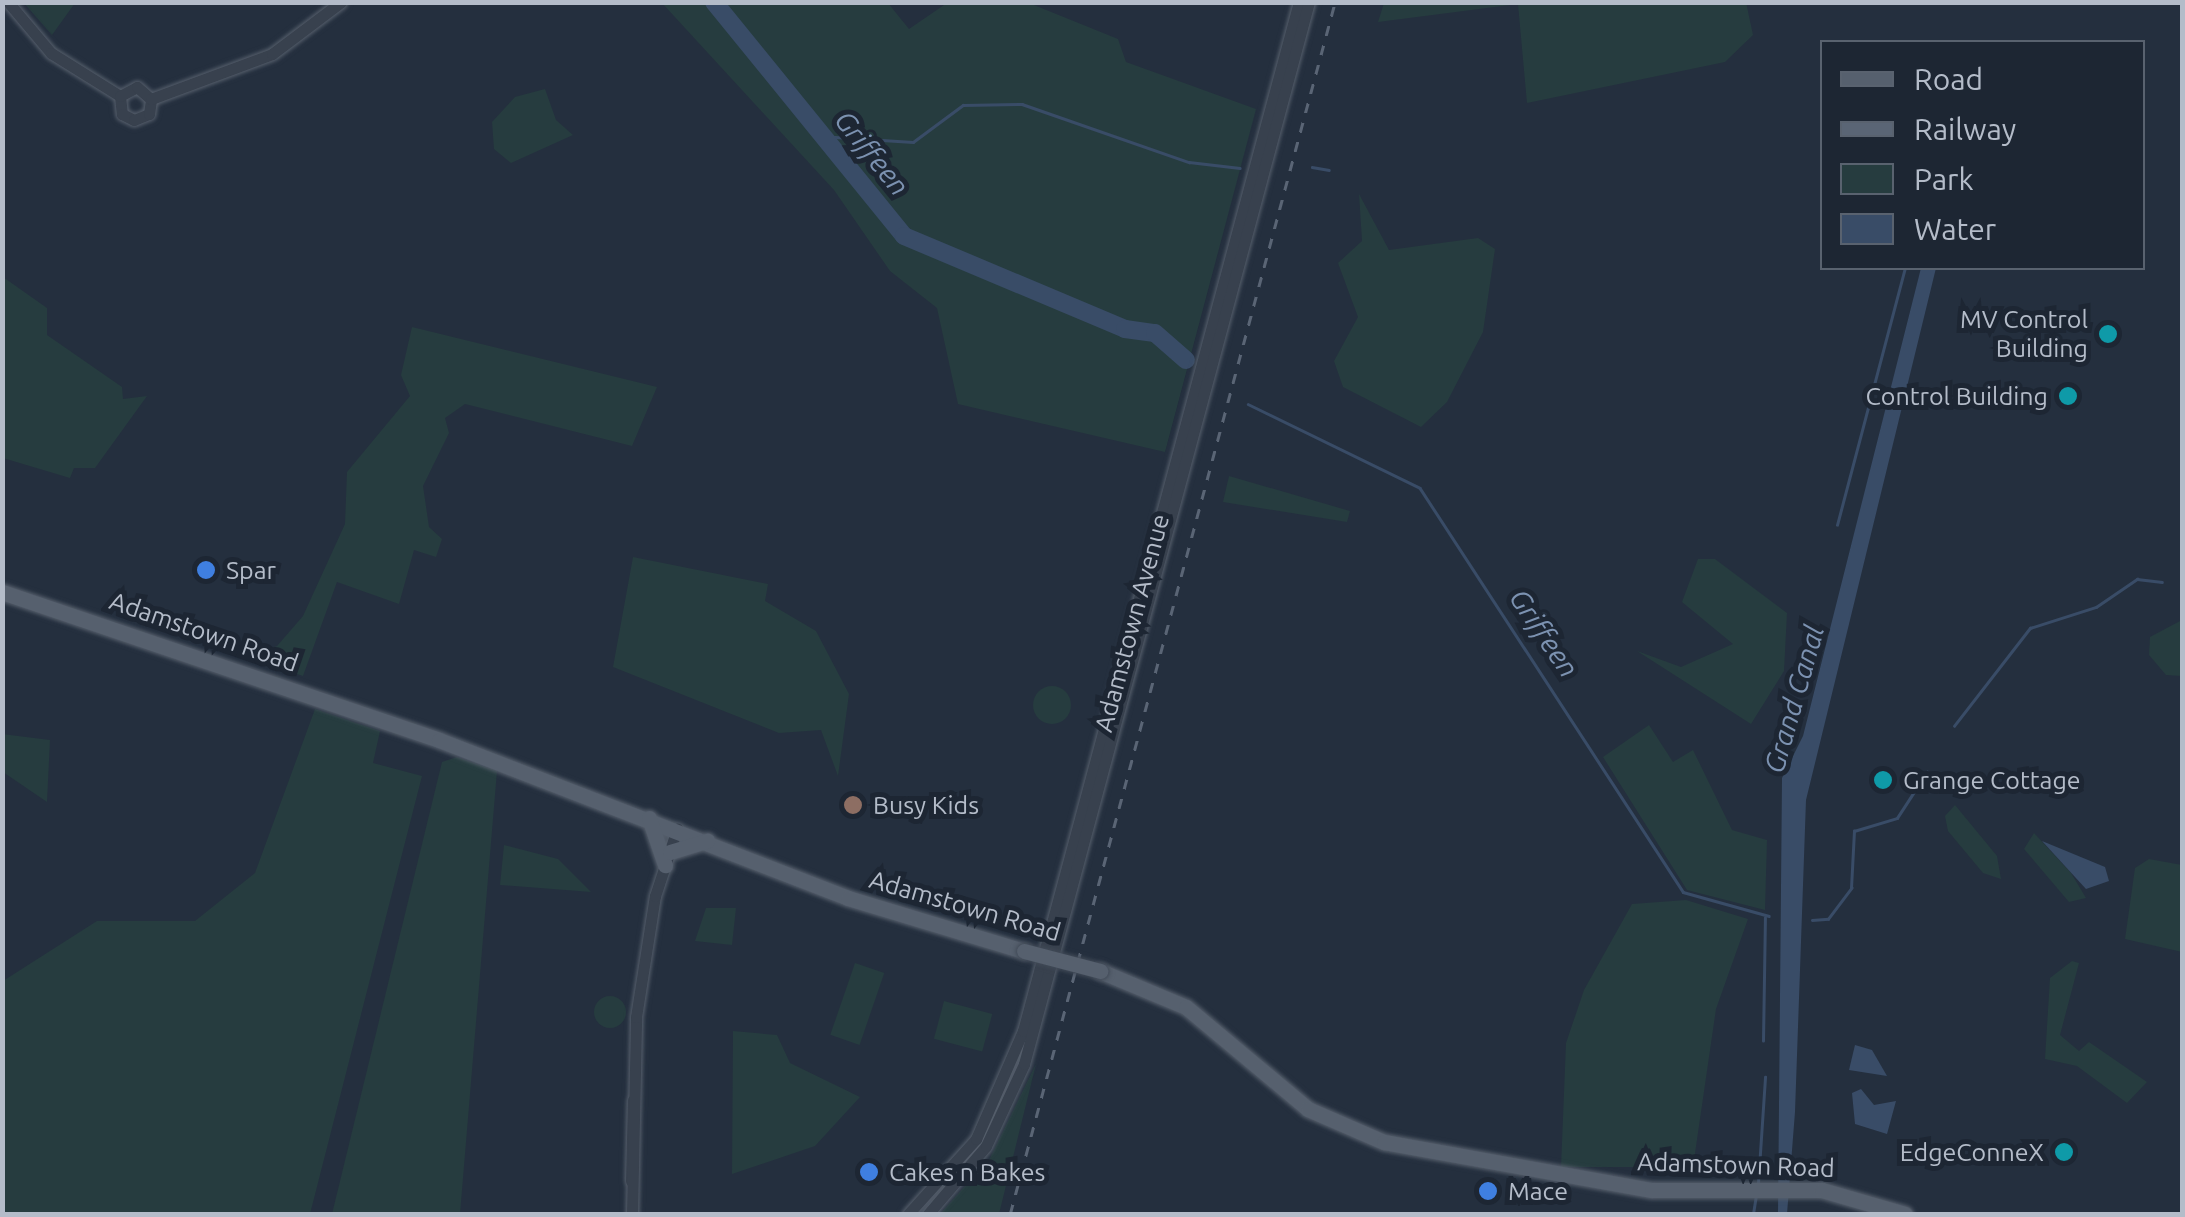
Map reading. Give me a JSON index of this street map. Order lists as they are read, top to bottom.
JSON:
{
  "streets": {
    "main road": ["Adamstown Road"],
    "street": ["Adamstown Avenue"]
  },
  "water": ["Griffeen", "Grand Canal"],
  "places": [
    "MV Control Building",
    "Control Building",
    "Spar",
    "Grange Cottage",
    "Busy Kids",
    "EdgeConneX",
    "Cakes n Bakes",
    "Mace"
  ],
  "legend": [
    "Road",
    "Railway",
    "Park",
    "Water"
  ]
}
